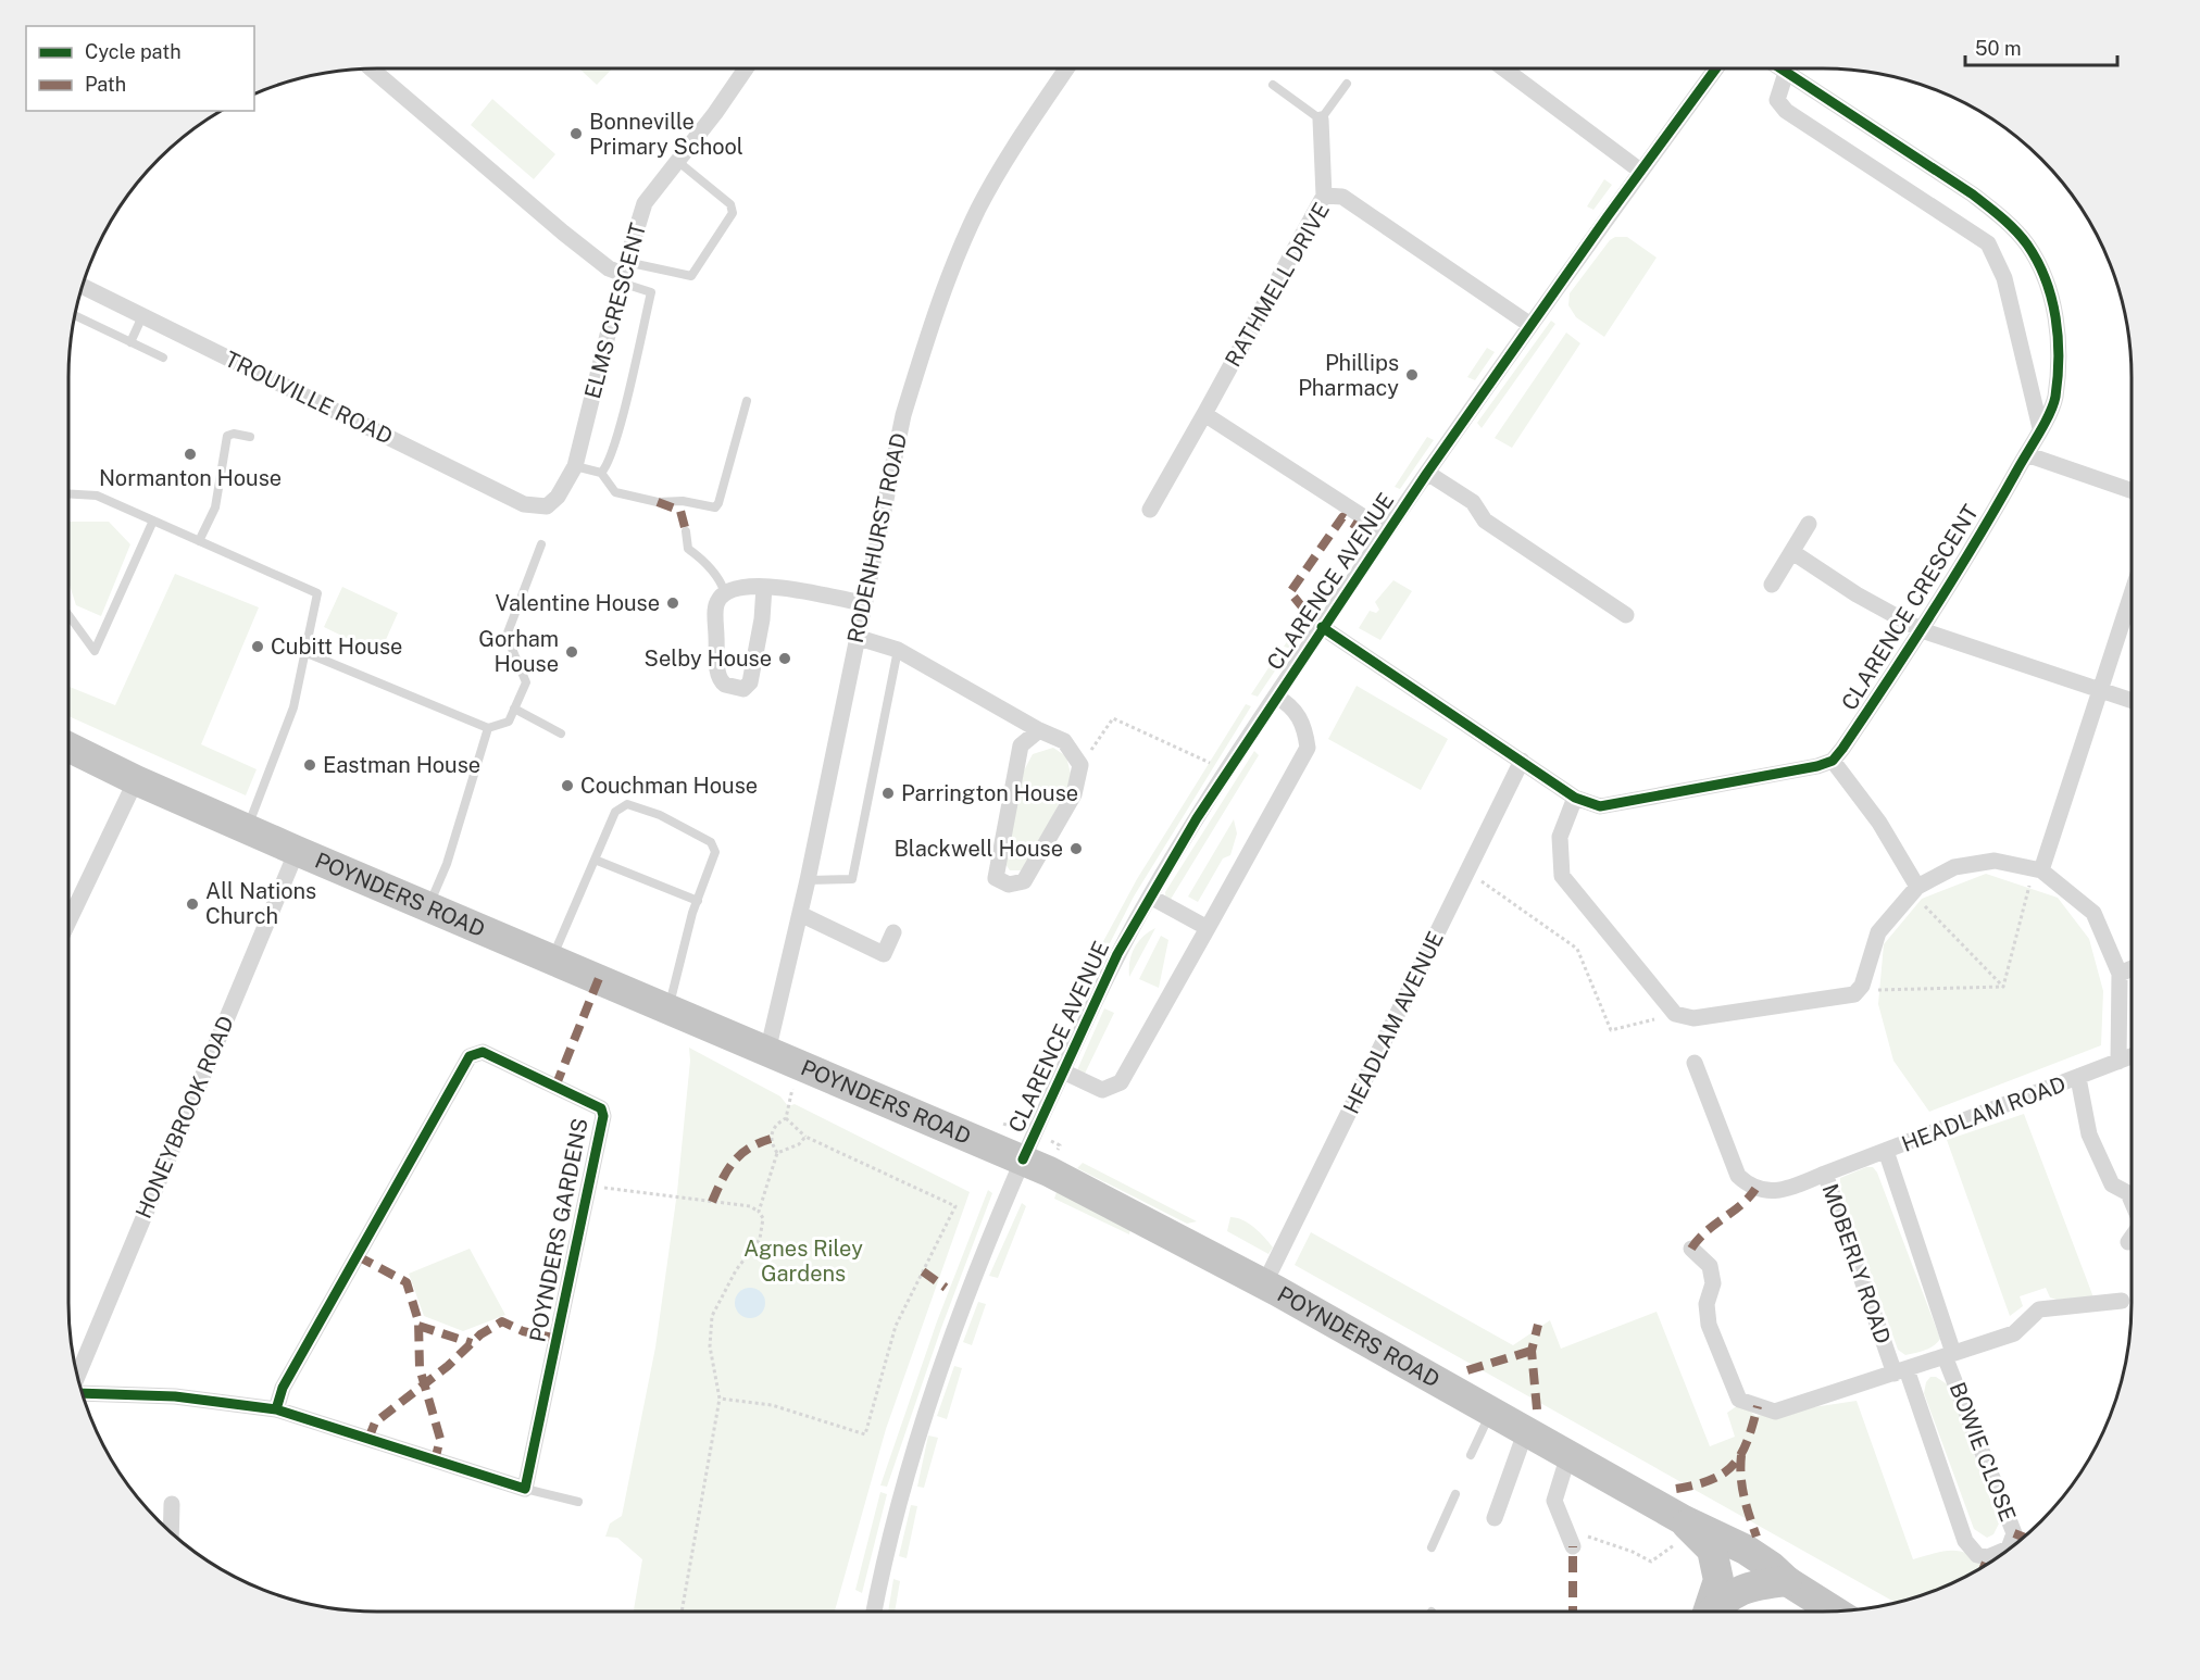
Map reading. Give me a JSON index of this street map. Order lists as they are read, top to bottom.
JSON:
{
  "streets": {
    "highway": ["POYNDERS ROAD"],
    "street": [
      "RATHMELL DRIVE",
      "ELMS CRESCENT",
      "TROUVILLE ROAD",
      "RODENHURST ROAD",
      "CLARENCE AVENUE",
      "CLARENCE CRESCENT",
      "HEADLAM AVENUE",
      "HEADLAM ROAD",
      "HONEYBROOK ROAD",
      "POYNDERS GARDENS",
      "MOBERLY ROAD",
      "BOWIE CLOSE"
    ]
  },
  "crossings": [
    ["RATHMELL DRIVE", "CLARENCE AVENUE"],
    ["ELMS CRESCENT", "TROUVILLE ROAD"],
    ["RODENHURST ROAD", "POYNDERS ROAD"],
    ["CLARENCE AVENUE", "POYNDERS ROAD"],
    ["POYNDERS ROAD", "HEADLAM AVENUE"],
    ["POYNDERS ROAD", "HONEYBROOK ROAD"],
    ["HEADLAM ROAD", "MOBERLY ROAD"],
    ["MOBERLY ROAD", "BOWIE CLOSE"]
  ],
  "parks": ["Agnes Riley Gardens"],
  "places": [
    "Bonneville Primary School",
    "Phillips Pharmacy",
    "Normanton House",
    "Valentine House",
    "Cubitt House",
    "Gorham House",
    "Selby House",
    "Eastman House",
    "Couchman House",
    "Parrington House",
    "Blackwell House",
    "All Nations Church"
  ],
  "legend": ["Cycle path", "Path"],
  "scale_bar": "50 m"
}
